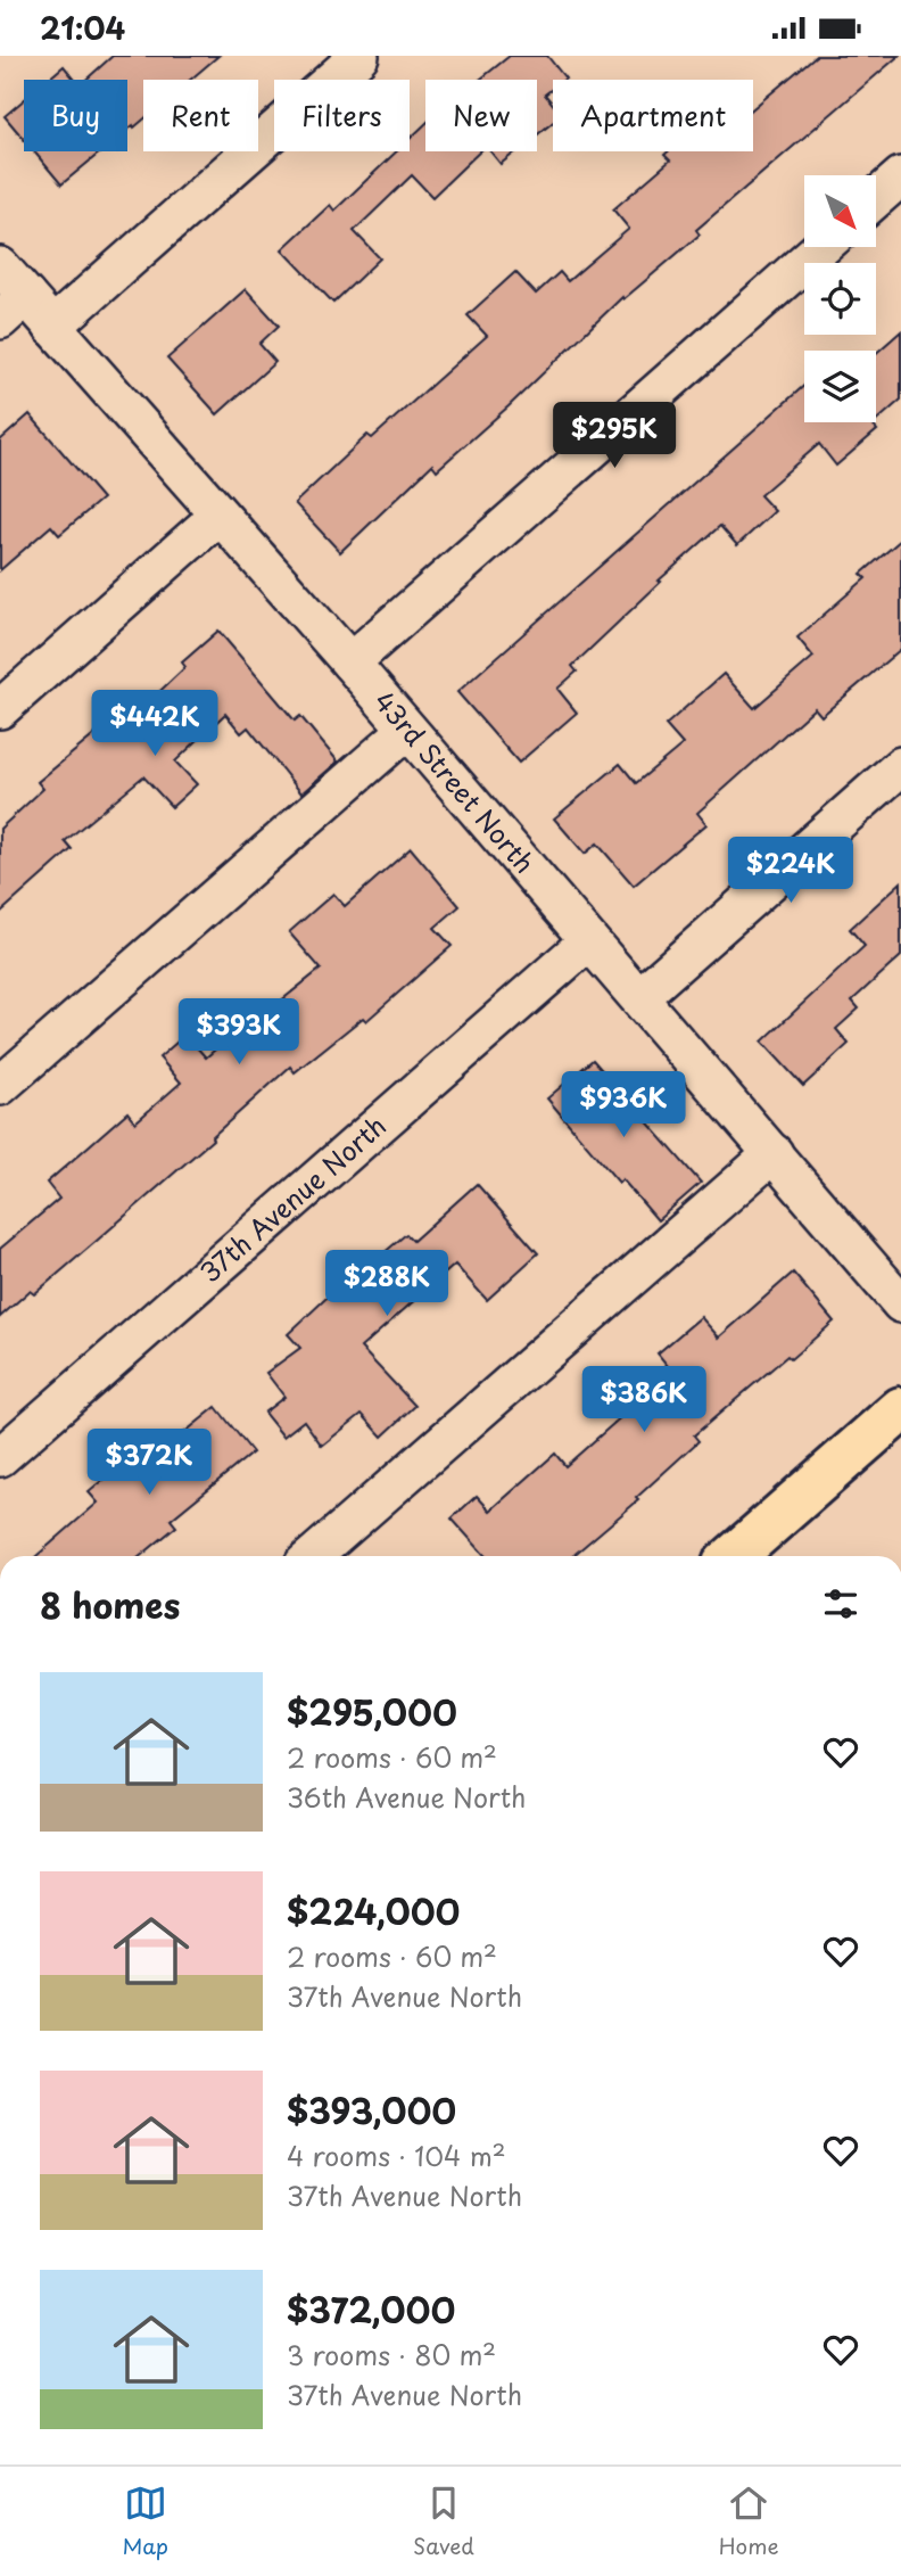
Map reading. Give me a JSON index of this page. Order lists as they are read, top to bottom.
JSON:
{
  "streets": {
    "street": ["43rd Street North", "37th Avenue North"]
  },
  "crossings": [
    ["43rd Street North", "37th Avenue North"]
  ],
  "north": "bottom right",
  "page": {
    "status": "21:04",
    "chip": [
      "Buy",
      "Rent",
      "Filters",
      "New",
      "Apartment"
    ],
    "price": [
      "$295K",
      "$442K",
      "$224K",
      "$393K",
      "$936K",
      "$288K",
      "$386K",
      "$372K"
    ],
    "heading": "8 homes",
    "list": [
      {
        "name": "$295,000",
        "note": "2 rooms · 60 m² · 36th Avenue North"
      },
      {
        "name": "$224,000",
        "note": "2 rooms · 60 m² · 37th Avenue North"
      },
      {
        "name": "$393,000",
        "note": "4 rooms · 104 m² · 37th Avenue North"
      },
      {
        "name": "$372,000",
        "note": "3 rooms · 80 m² · 37th Avenue North"
      }
    ],
    "tabs": ["Map", "Saved", "Home"]
  }
}
